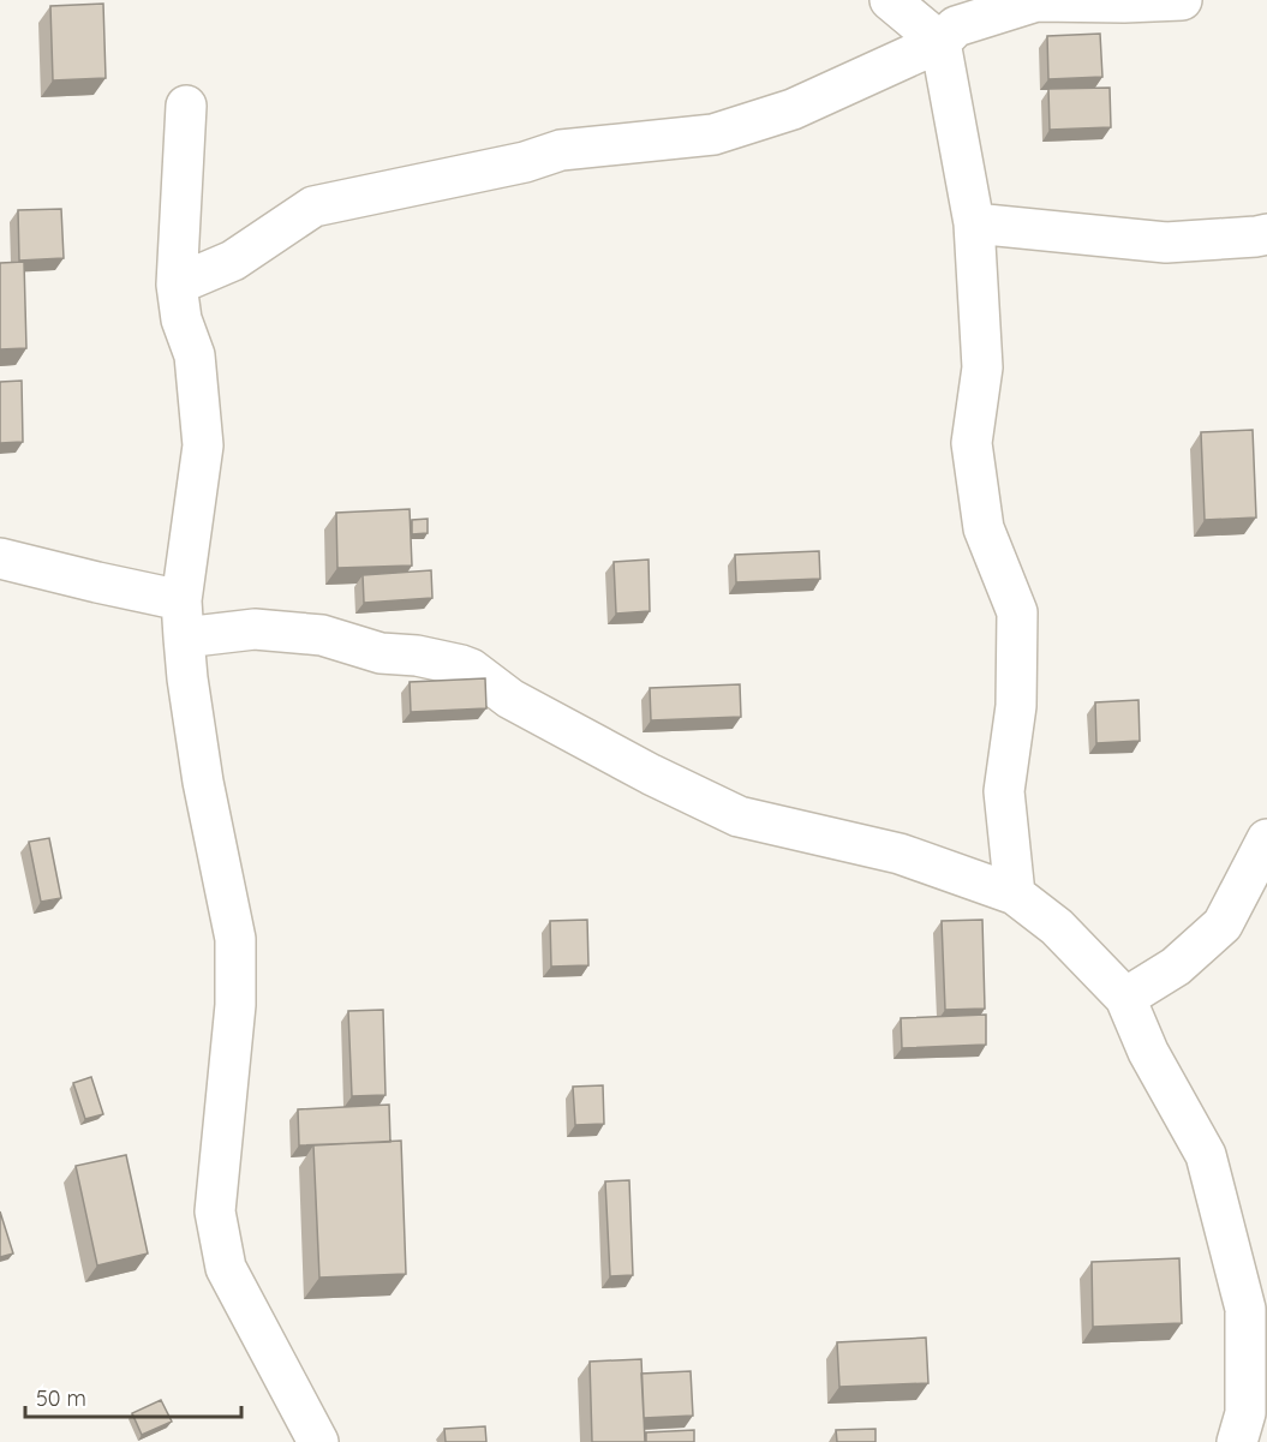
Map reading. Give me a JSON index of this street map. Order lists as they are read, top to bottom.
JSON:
{
  "scale_bar": "50 m"
}
